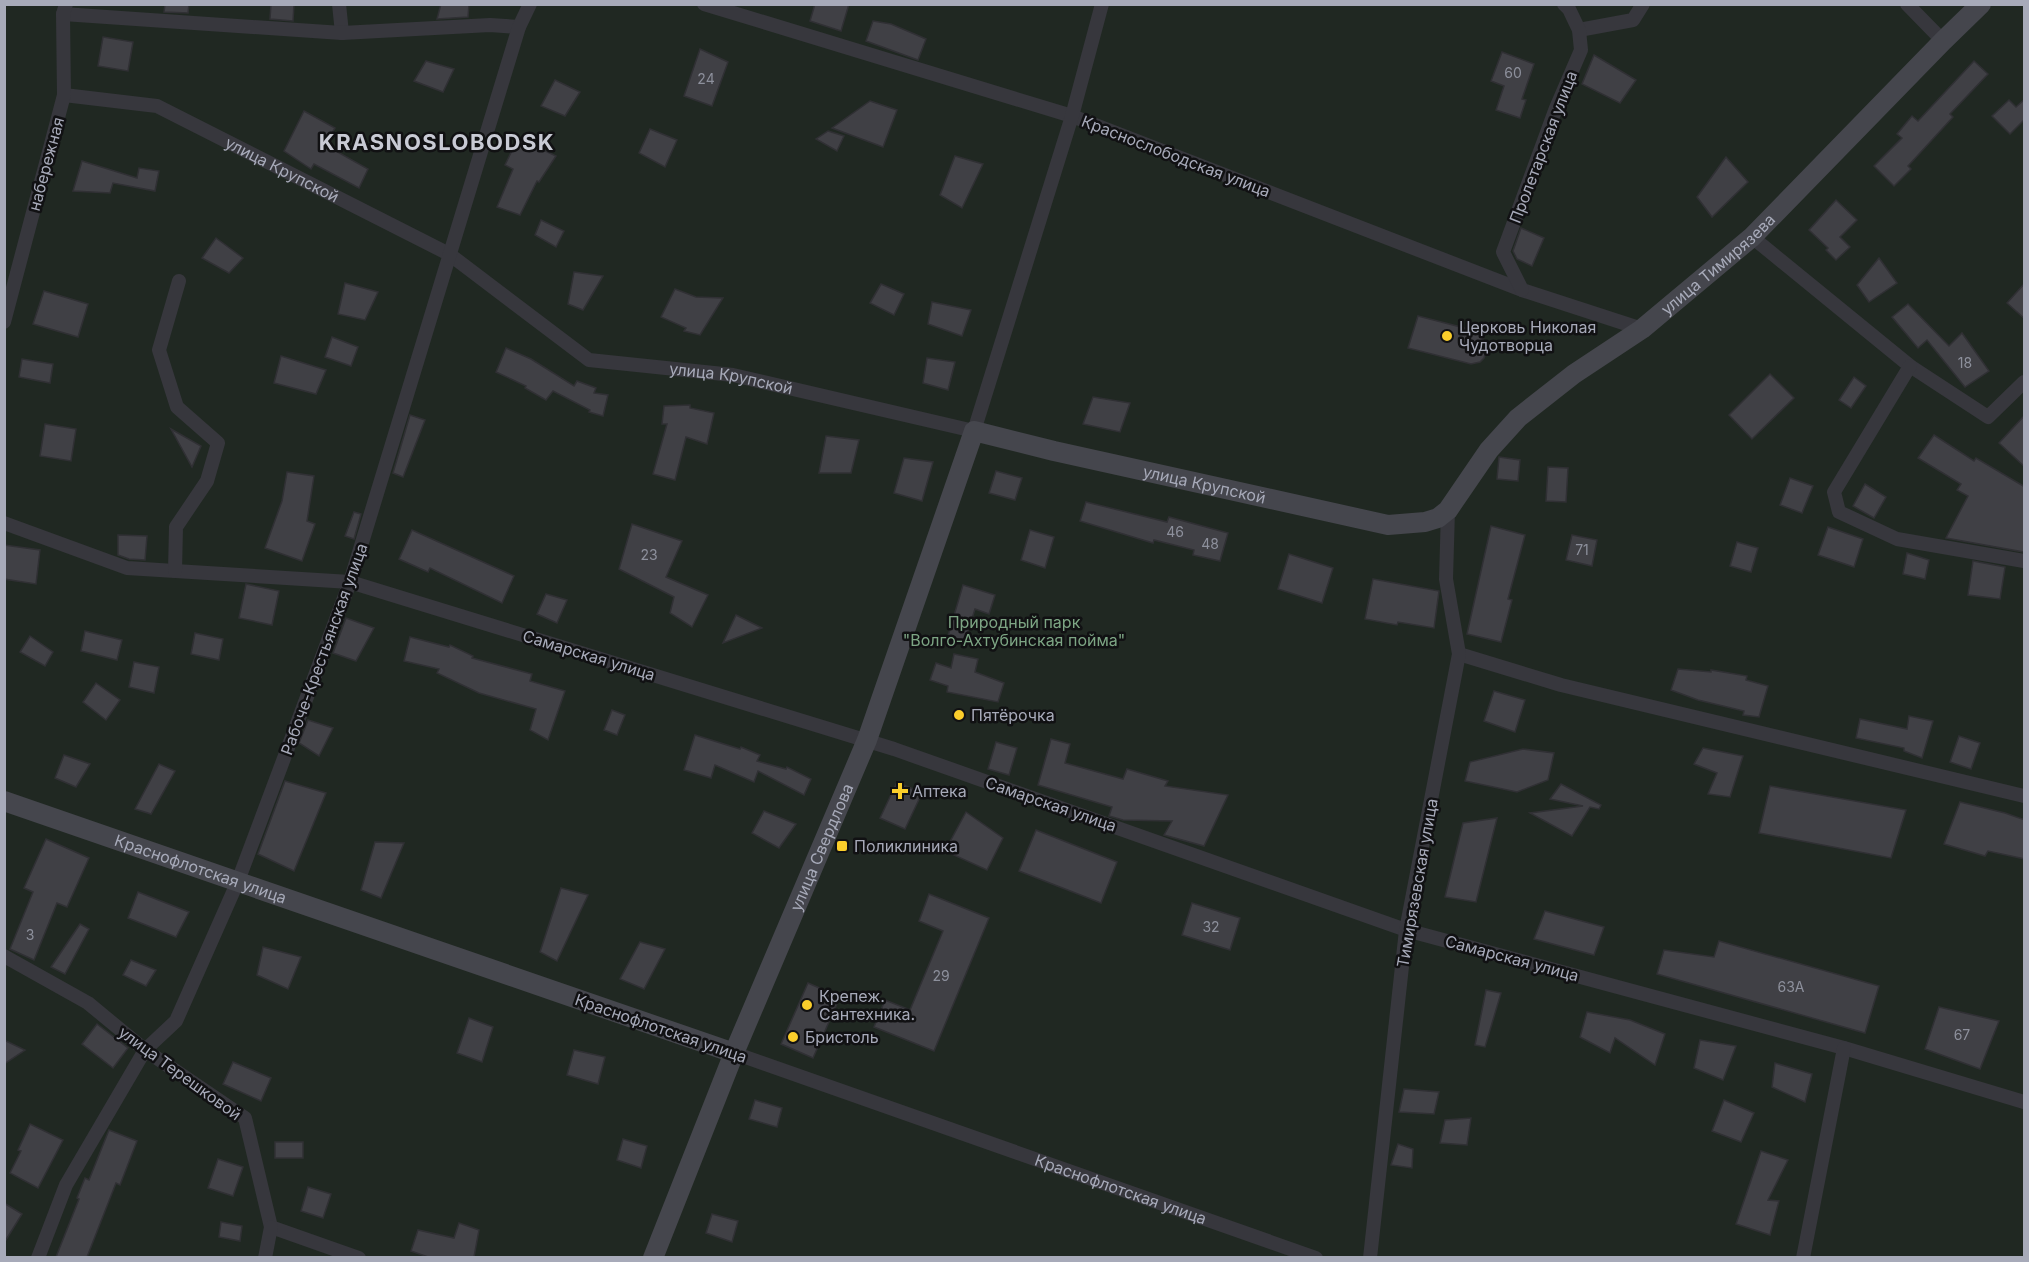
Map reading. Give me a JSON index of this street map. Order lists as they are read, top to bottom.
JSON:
{
  "streets": {
    "street": [
      "Пролетарская улица",
      "Краснослободская улица",
      "набережная",
      "улица Крупской",
      "улица Тимирязева",
      "Рабоче-Крестьянская улица",
      "Самарская улица",
      "улица Свердлова",
      "Краснофлотская улица",
      "Тимирязевская улица",
      "улица Терешковой"
    ]
  },
  "crossings": [
    ["Пролетарская улица", "Краснослободская улица"],
    ["Краснослободская улица", "улица Тимирязева"],
    ["набережная", "улица Крупской"],
    ["улица Крупской", "улица Тимирязева"],
    ["улица Крупской", "Рабоче-Крестьянская улица"],
    ["улица Крупской", "улица Свердлова"],
    ["улица Крупской", "Тимирязевская улица"],
    ["улица Тимирязева", "Тимирязевская улица"],
    ["Рабоче-Крестьянская улица", "Самарская улица"],
    ["Рабоче-Крестьянская улица", "Краснофлотская улица"],
    ["Рабоче-Крестьянская улица", "улица Терешковой"],
    ["Самарская улица", "улица Свердлова"],
    ["Самарская улица", "Тимирязевская улица"],
    ["улица Свердлова", "Краснофлотская улица"]
  ],
  "districts": ["KRASNOSLOBODSK"],
  "parks": ["Природный парк \"Волго-Ахтубинская пойма\""],
  "places": {
    "other": [
      "Церковь Николая Чудотворца",
      "Пятёрочка",
      "Крепеж. Сантехника.",
      "Бристоль"
    ],
    "health": ["Аптека"],
    "transit": ["Поликлиника"]
  },
  "house_numbers": [
    "60",
    "24",
    "18",
    "46",
    "48",
    "71",
    "23",
    "32",
    "3",
    "29",
    "63А",
    "67"
  ]
}
